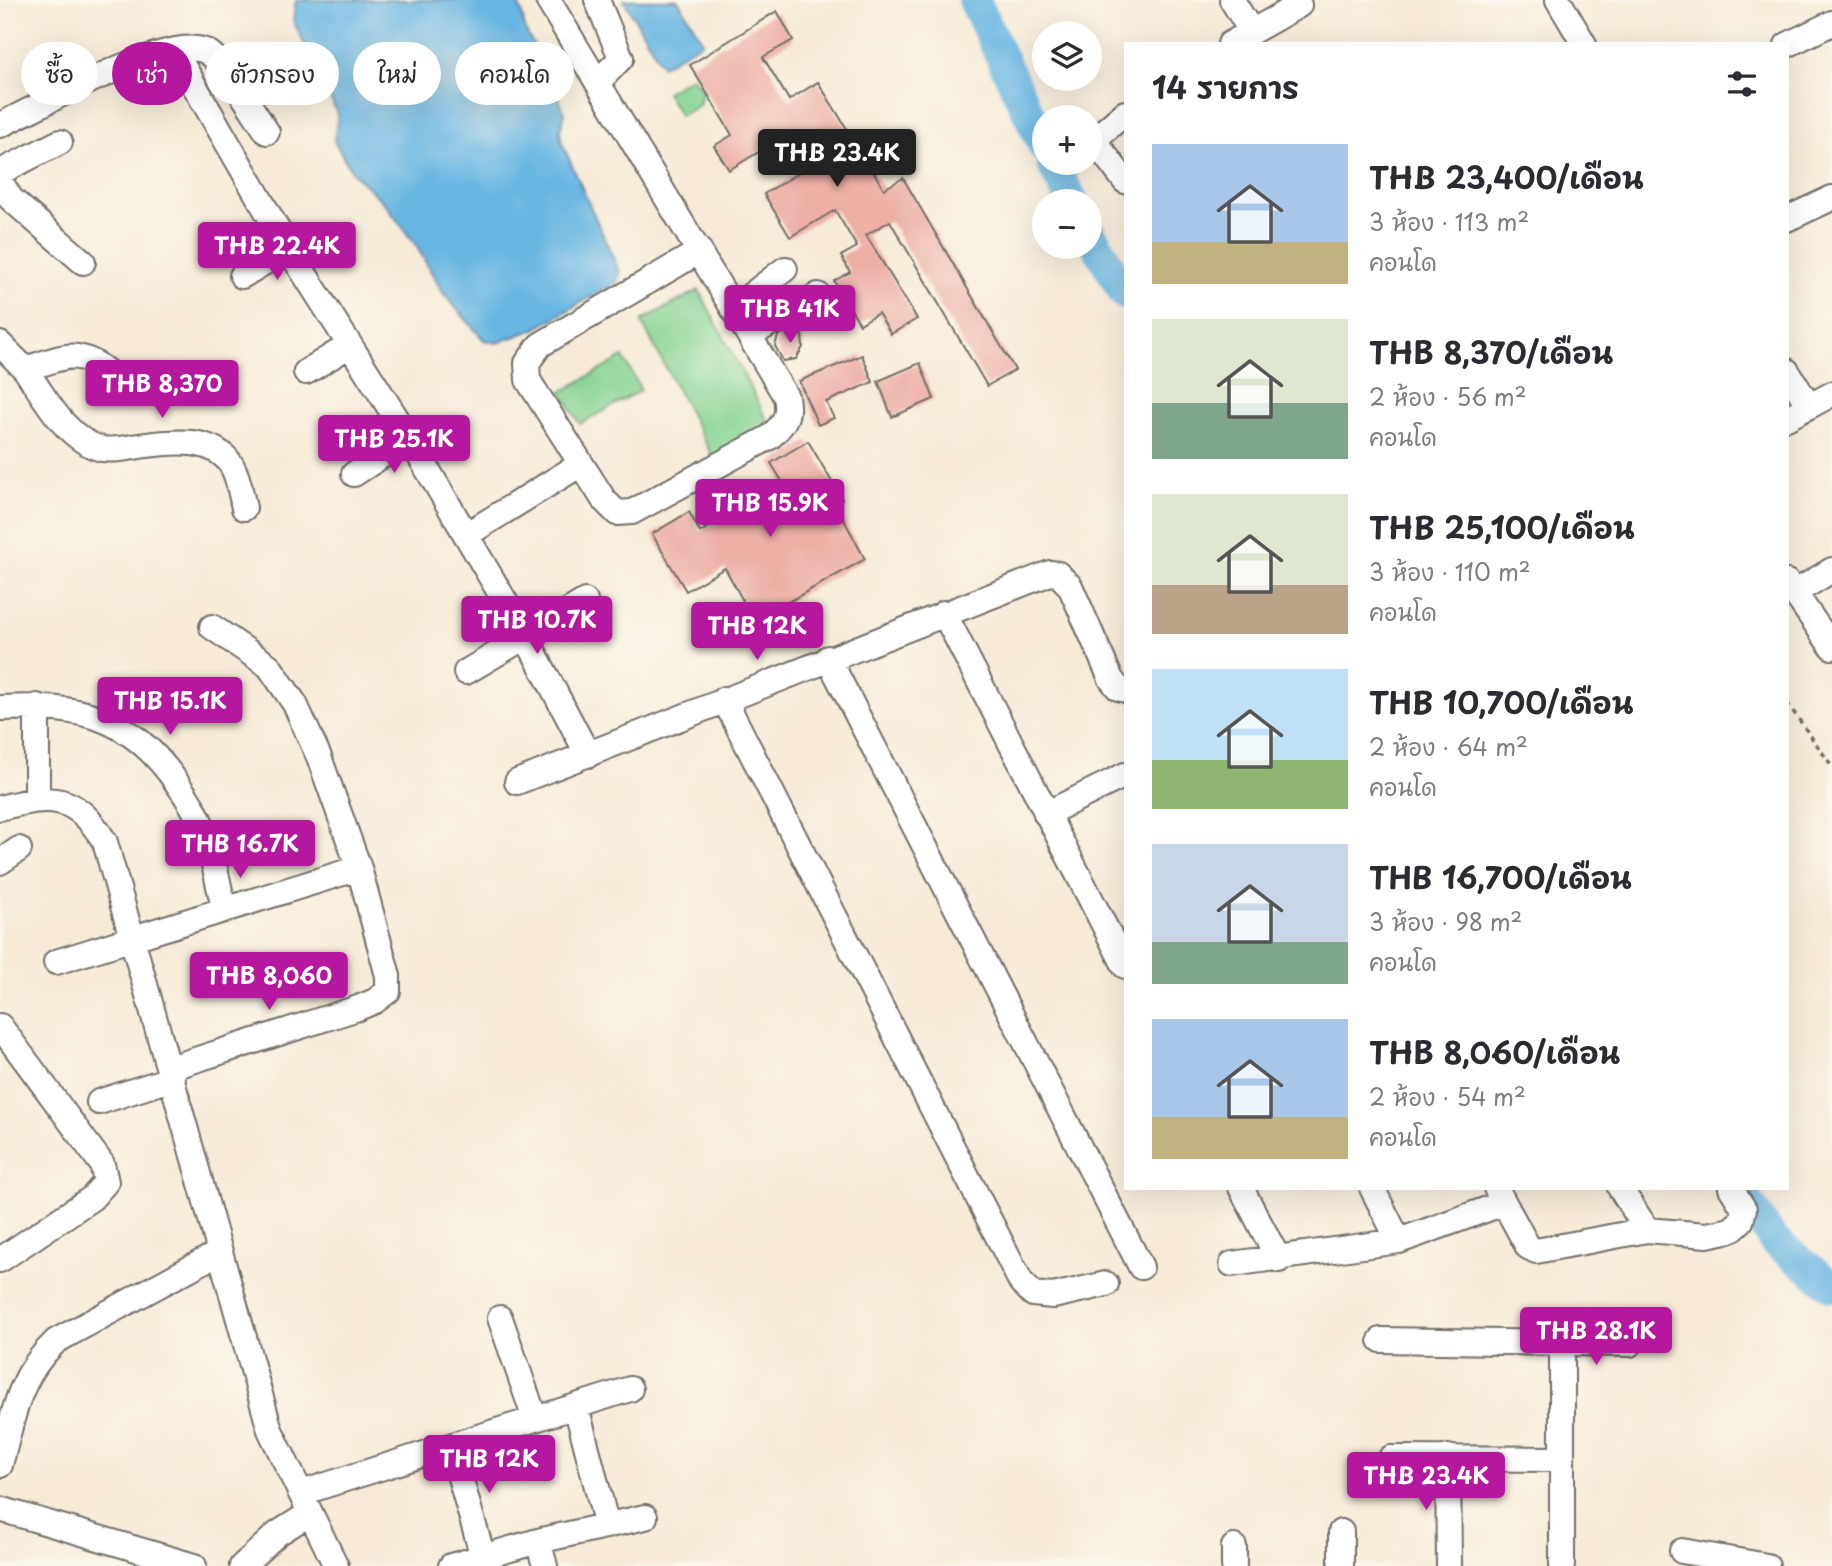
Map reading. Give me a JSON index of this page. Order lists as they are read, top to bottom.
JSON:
{
  "page": {
    "map_buttons": ["+", "−"],
    "chip": [
      "ซื้อ",
      "เช่า",
      "ตัวกรอง",
      "ใหม่",
      "คอนโด"
    ],
    "heading": "14 รายการ",
    "list": [
      {
        "name": "THB 23,400/เดือน",
        "note": "3 ห้อง · 113 m² · คอนโด"
      },
      {
        "name": "THB 8,370/เดือน",
        "note": "2 ห้อง · 56 m² · คอนโด"
      },
      {
        "name": "THB 25,100/เดือน",
        "note": "3 ห้อง · 110 m² · คอนโด"
      },
      {
        "name": "THB 10,700/เดือน",
        "note": "2 ห้อง · 64 m² · คอนโด"
      },
      {
        "name": "THB 16,700/เดือน",
        "note": "3 ห้อง · 98 m² · คอนโด"
      },
      {
        "name": "THB 8,060/เดือน",
        "note": "2 ห้อง · 54 m² · คอนโด"
      }
    ],
    "price": [
      "THB 23.4K",
      "THB 22.4K",
      "THB 41K",
      "THB 8,370",
      "THB 25.1K",
      "THB 15.9K",
      "THB 10.7K",
      "THB 12K",
      "THB 15.1K",
      "THB 16.7K",
      "THB 8,060",
      "THB 28.1K",
      "THB 12K",
      "THB 23.4K"
    ]
  }
}
